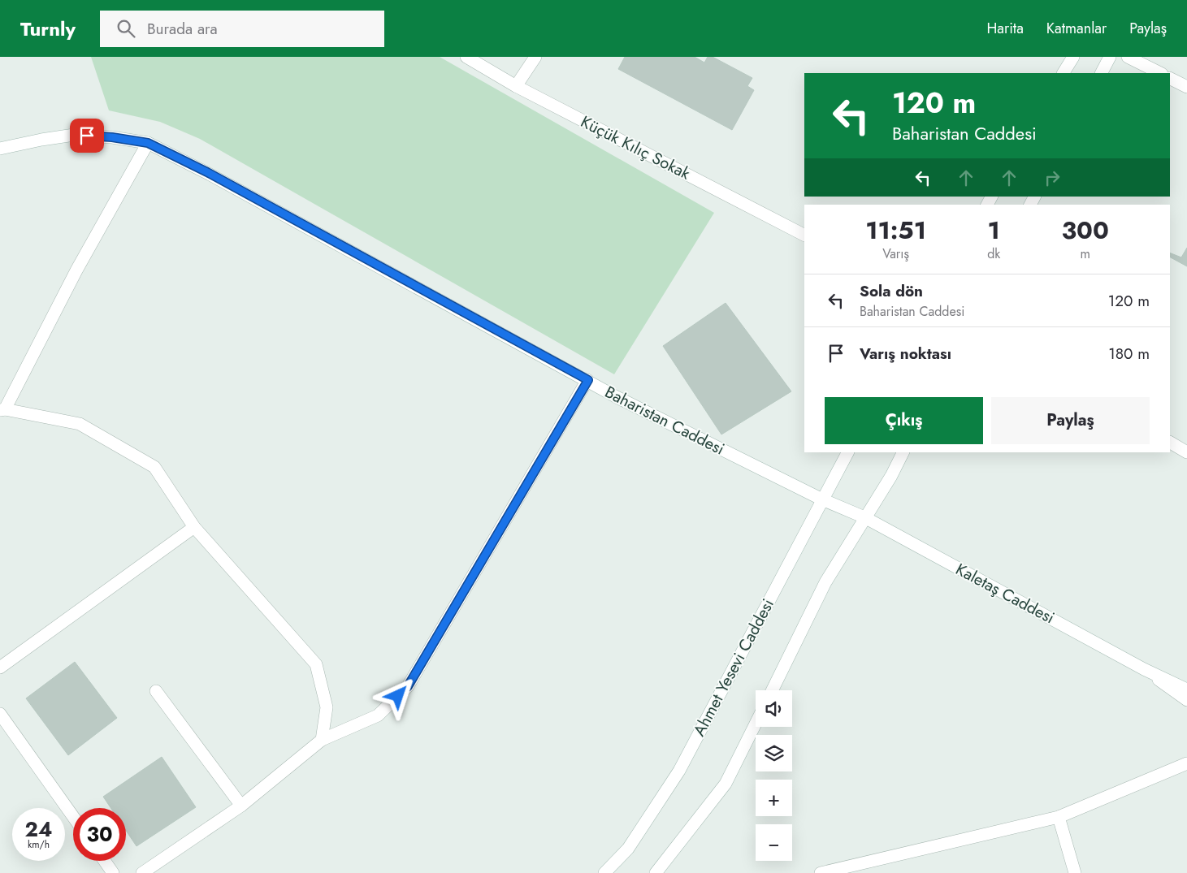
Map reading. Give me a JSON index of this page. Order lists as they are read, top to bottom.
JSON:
{
  "streets": {
    "street": [
      "Küçük Kılıç Sokak",
      "Baharistan Caddesi",
      "Kaletaş Caddesi",
      "Ahmet Yesevi Caddesi"
    ]
  },
  "crossings": [
    ["Baharistan Caddesi", "Kaletaş Caddesi"],
    ["Baharistan Caddesi", "Ahmet Yesevi Caddesi"],
    ["Kaletaş Caddesi", "Ahmet Yesevi Caddesi"]
  ],
  "page": {
    "header": "Turnly",
    "search": "Burada ara",
    "nav": ["Harita", "Katmanlar", "Paylaş"],
    "turn": ["120 m", "Baharistan Caddesi"],
    "eta": [
      "11:51",
      "Varış",
      "1",
      "dk",
      "300",
      "m"
    ],
    "list": [
      {
        "name": "Sola dön",
        "note": "Baharistan Caddesi",
        "value": "120 m"
      },
      {
        "name": "Varış noktası",
        "value": "180 m"
      }
    ],
    "buttons": ["Çıkış", "Paylaş"],
    "map_buttons": ["+", "−"],
    "speed": "24 km/h",
    "limit": "30"
  }
}
